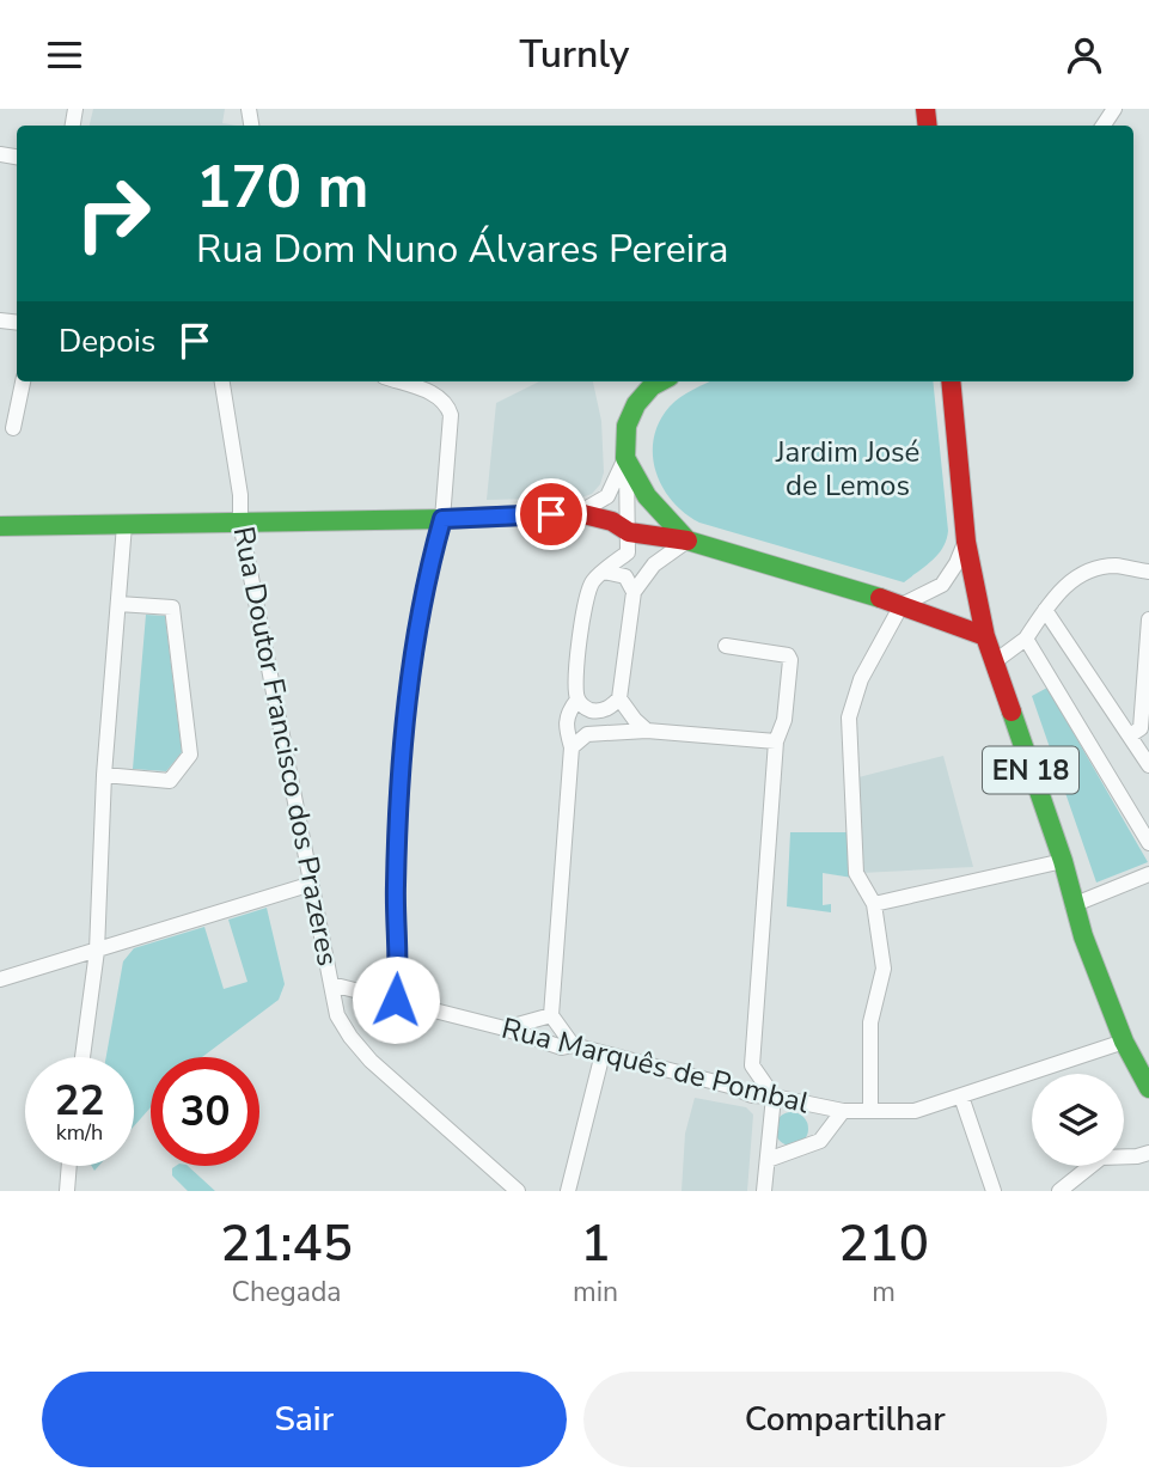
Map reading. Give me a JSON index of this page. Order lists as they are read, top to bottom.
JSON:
{
  "streets": {
    "main road": ["EN 18"],
    "street": ["Rua Doutor Francisco dos Prazeres", "Rua Marquês de Pombal"]
  },
  "crossings": [
    ["Rua Doutor Francisco dos Prazeres", "Rua Marquês de Pombal"],
    ["EN 18", "Rua Marquês de Pombal"]
  ],
  "parks": ["Jardim José de Lemos"],
  "page": {
    "header": "Turnly",
    "turn": ["170 m", "Rua Dom Nuno Álvares Pereira"],
    "then": "Depois",
    "speed": "22 km/h",
    "limit": "30",
    "eta": [
      "21:45",
      "Chegada",
      "1",
      "min",
      "210",
      "m"
    ],
    "buttons": ["Sair", "Compartilhar"]
  }
}
